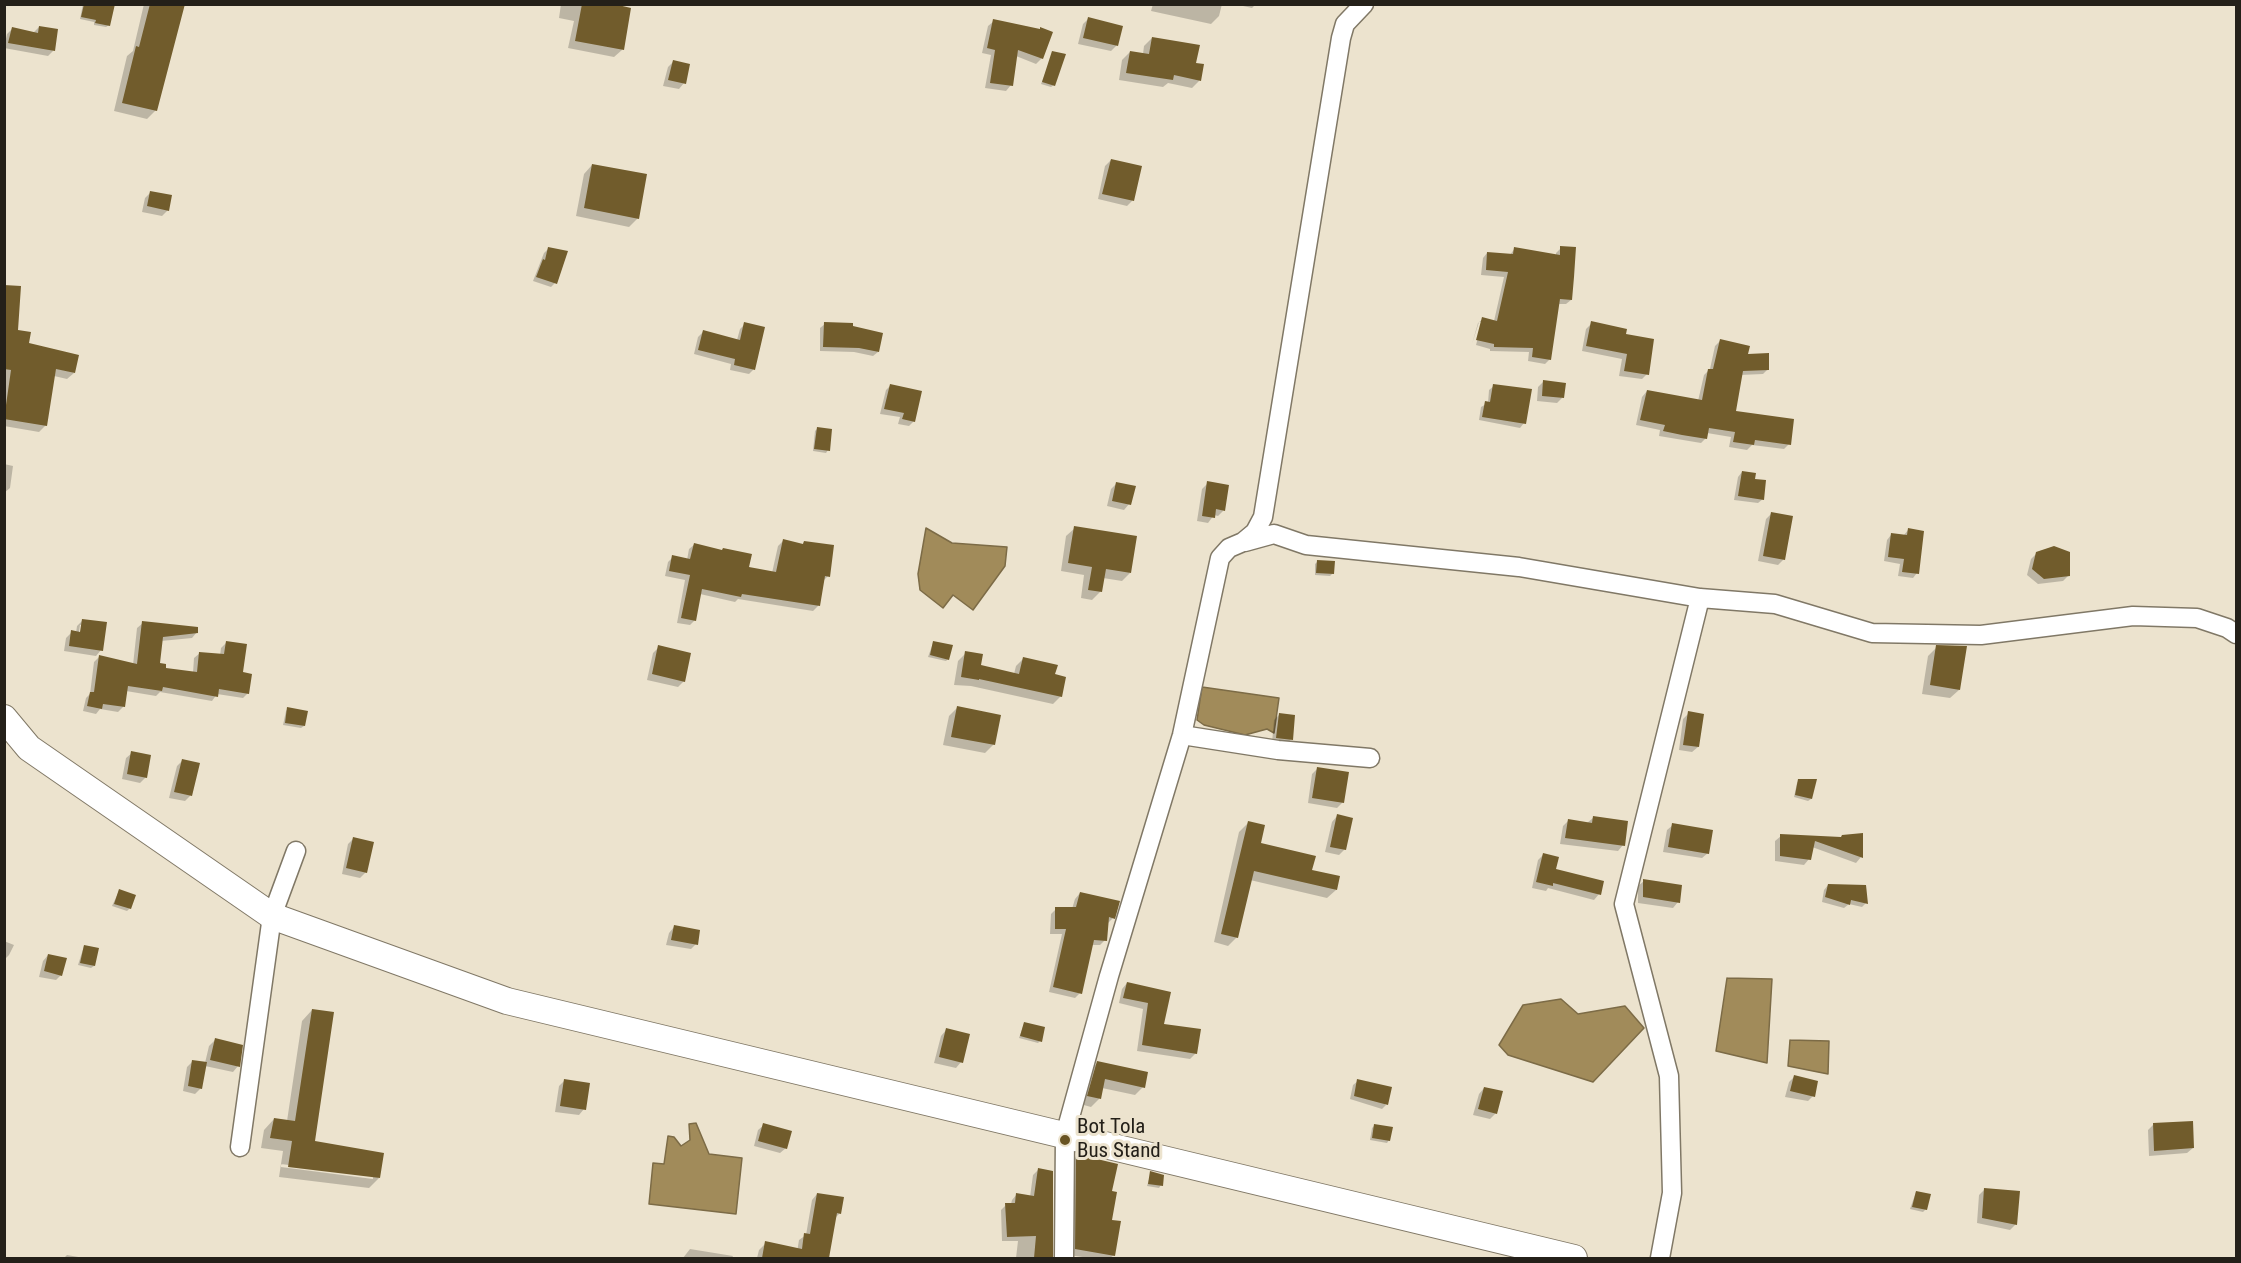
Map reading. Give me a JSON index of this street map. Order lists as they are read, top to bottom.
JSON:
{
  "places": ["Bot Tola Bus Stand"]
}
